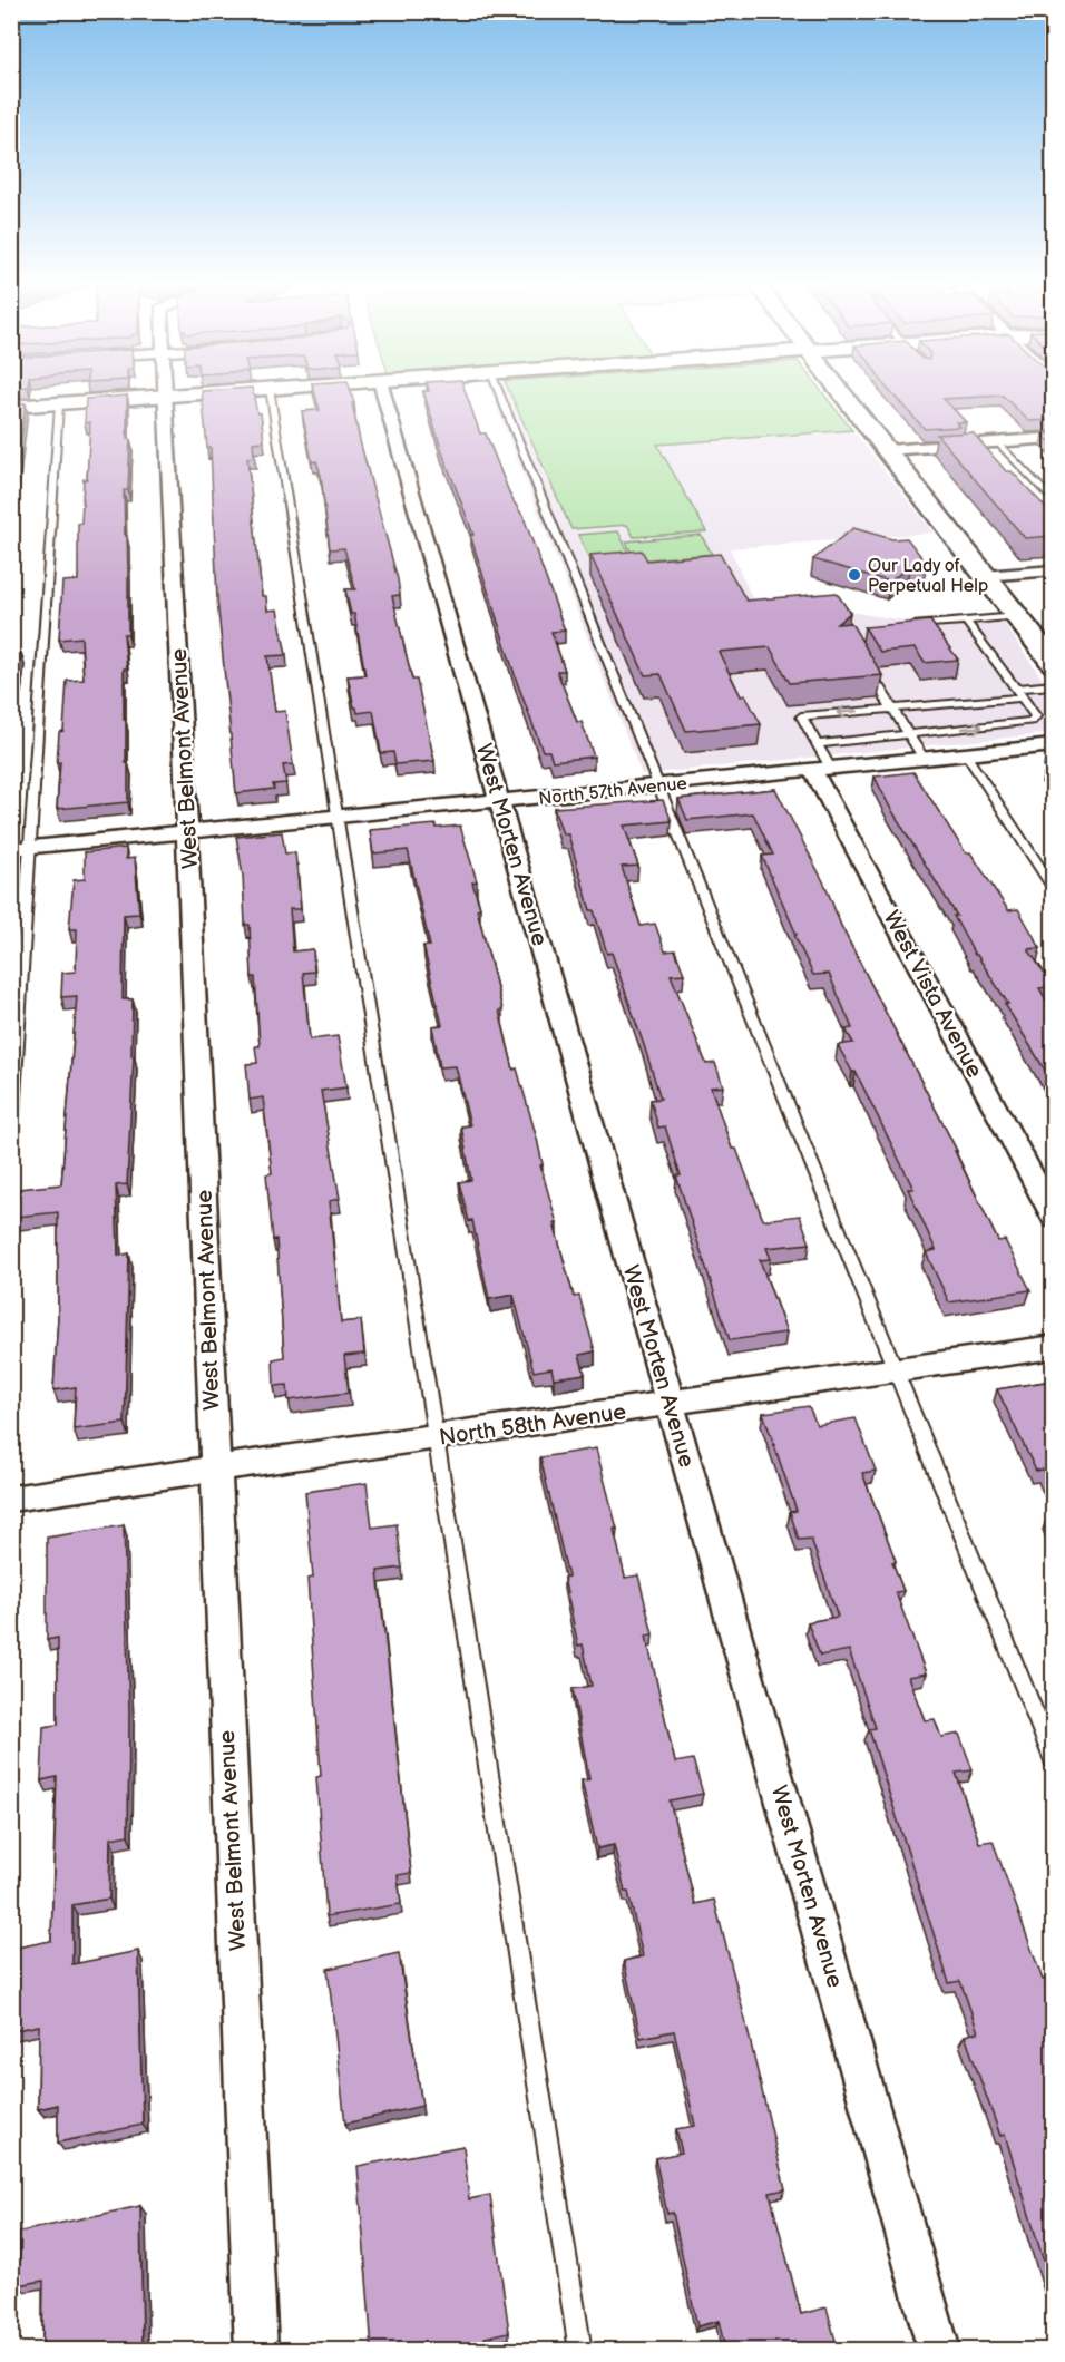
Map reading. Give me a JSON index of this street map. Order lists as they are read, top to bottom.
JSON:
{
  "streets": {
    "street": [
      "West Belmont Avenue",
      "North 57th Avenue",
      "West Morten Avenue",
      "West Vista Avenue",
      "North 58th Avenue"
    ]
  },
  "crossings": [
    ["West Belmont Avenue", "North 57th Avenue"],
    ["West Belmont Avenue", "North 58th Avenue"],
    ["North 57th Avenue", "West Morten Avenue"],
    ["North 57th Avenue", "West Vista Avenue"],
    ["West Morten Avenue", "North 58th Avenue"]
  ],
  "places": ["Our Lady of Perpetual Help"]
}
